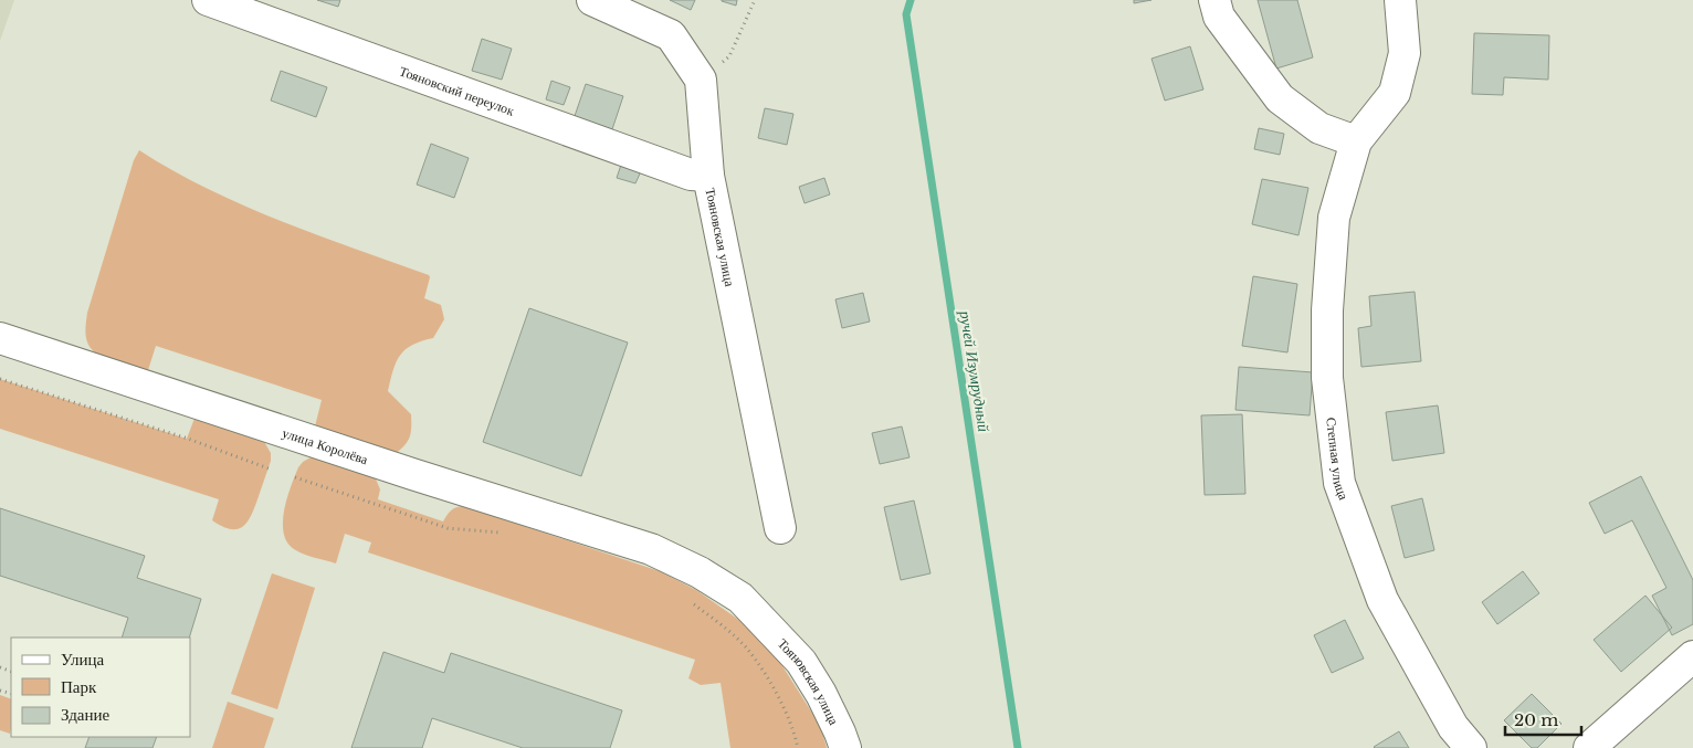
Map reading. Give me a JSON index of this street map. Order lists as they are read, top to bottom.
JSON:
{
  "streets": {
    "street": [
      "Тояновский переулок",
      "Тояновская улица",
      "улица Королёва",
      "Степная улица"
    ]
  },
  "crossings": [
    ["Тояновский переулок", "Тояновская улица"],
    ["Тояновская улица", "улица Королёва"]
  ],
  "water": ["ручей Изумрудный"],
  "legend": ["Улица", "Парк", "Здание"],
  "scale_bar": "20 m"
}
